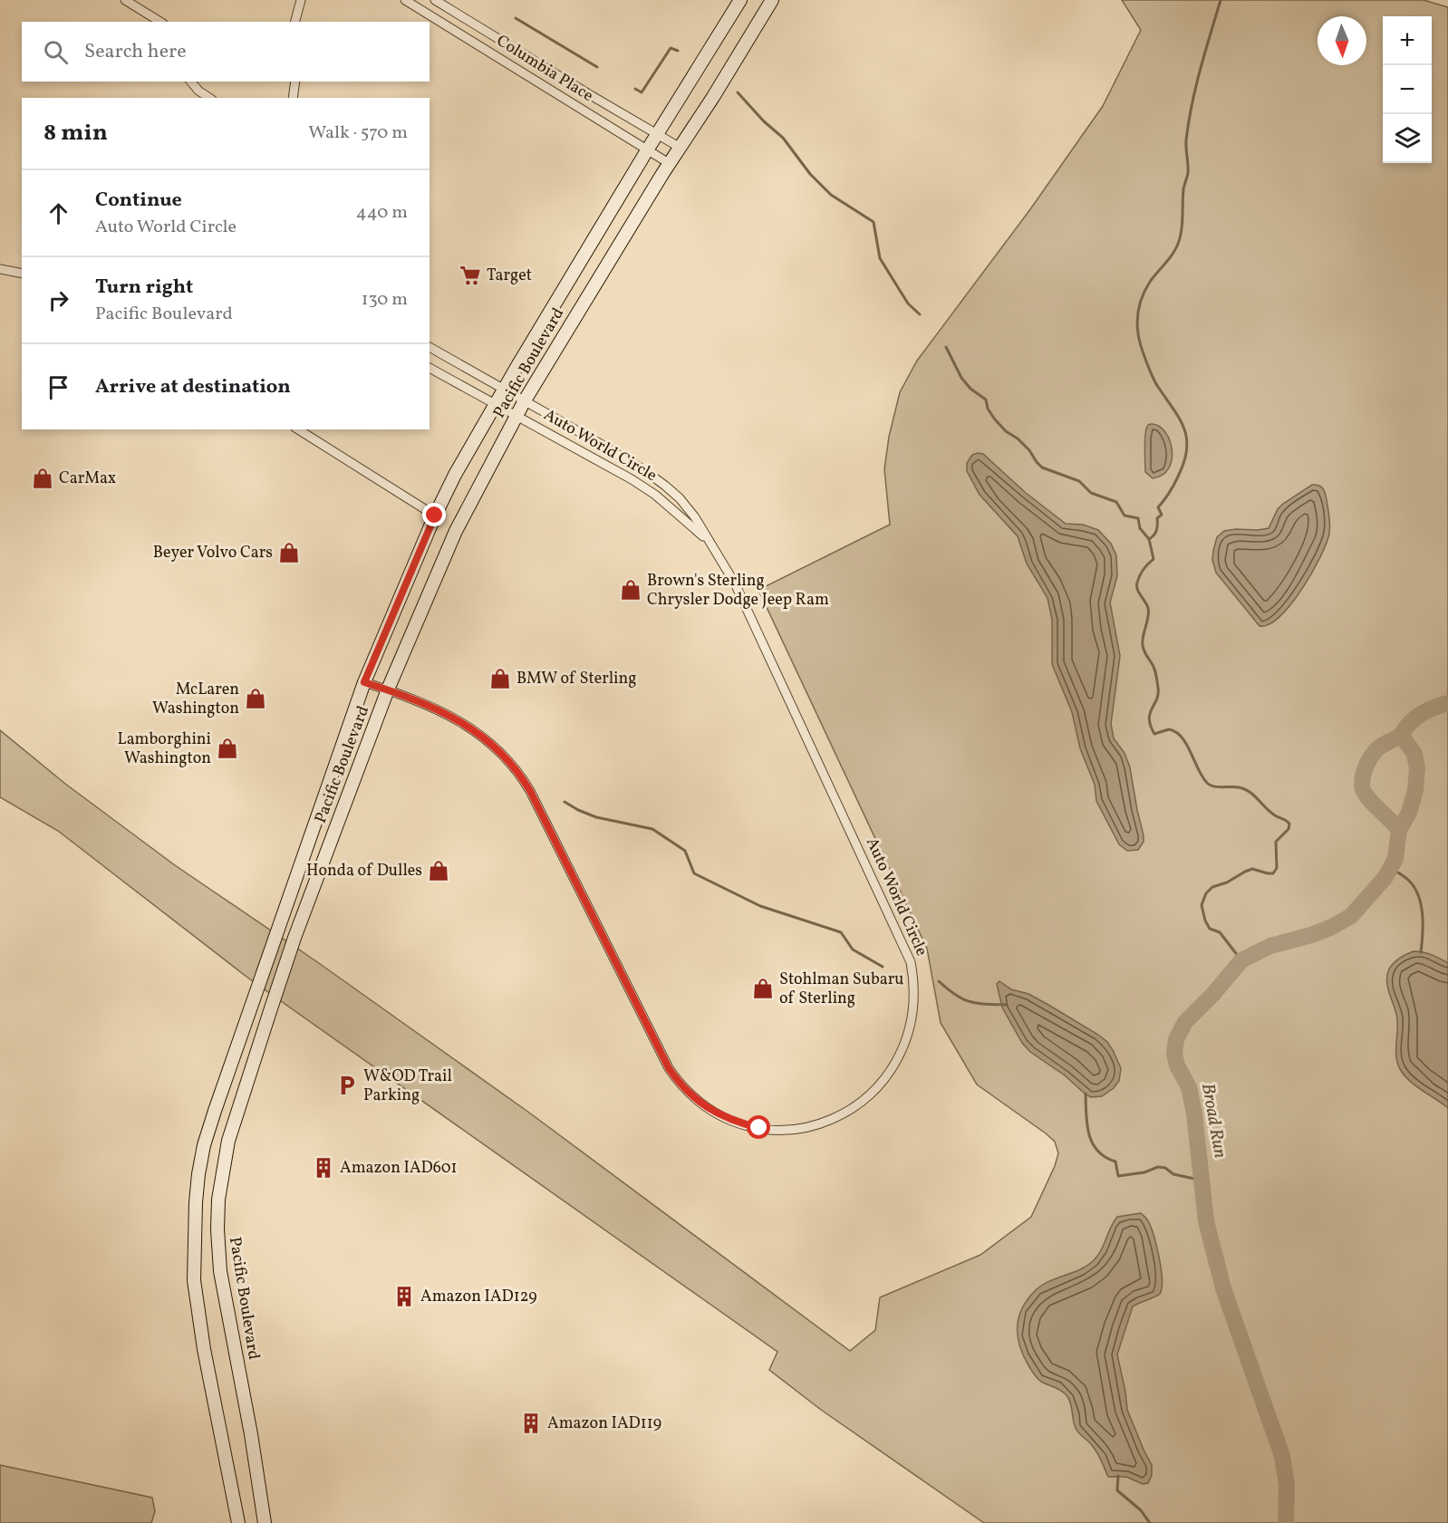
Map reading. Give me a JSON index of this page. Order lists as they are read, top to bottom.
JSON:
{
  "streets": {
    "main road": ["Pacific Boulevard"],
    "street": ["Columbia Place", "Auto World Circle"]
  },
  "crossings": [
    ["Columbia Place", "Pacific Boulevard"],
    ["Pacific Boulevard", "Auto World Circle"]
  ],
  "water": ["Broad Run"],
  "places": {
    "supermarket": ["Target"],
    "shop": [
      "CarMax",
      "Beyer Volvo Cars",
      "Brown's Sterling Chrysler Dodge Jeep Ram",
      "BMW of Sterling",
      "McLaren Washington",
      "Lamborghini Washington",
      "Honda of Dulles",
      "Stohlman Subaru of Sterling"
    ],
    "parking": ["W&OD Trail Parking"],
    "building": ["Amazon IAD601", "Amazon IAD129", "Amazon IAD119"]
  },
  "north": "bottom",
  "page": {
    "map_buttons": ["+", "−"],
    "search": "Search here",
    "heading": ["8 min", "Walk · 570 m"],
    "list": [
      ["Continue", "Auto World Circle", "440 m"],
      ["Turn right", "Pacific Boulevard", "130 m"],
      "Arrive at destination"
    ]
  }
}
